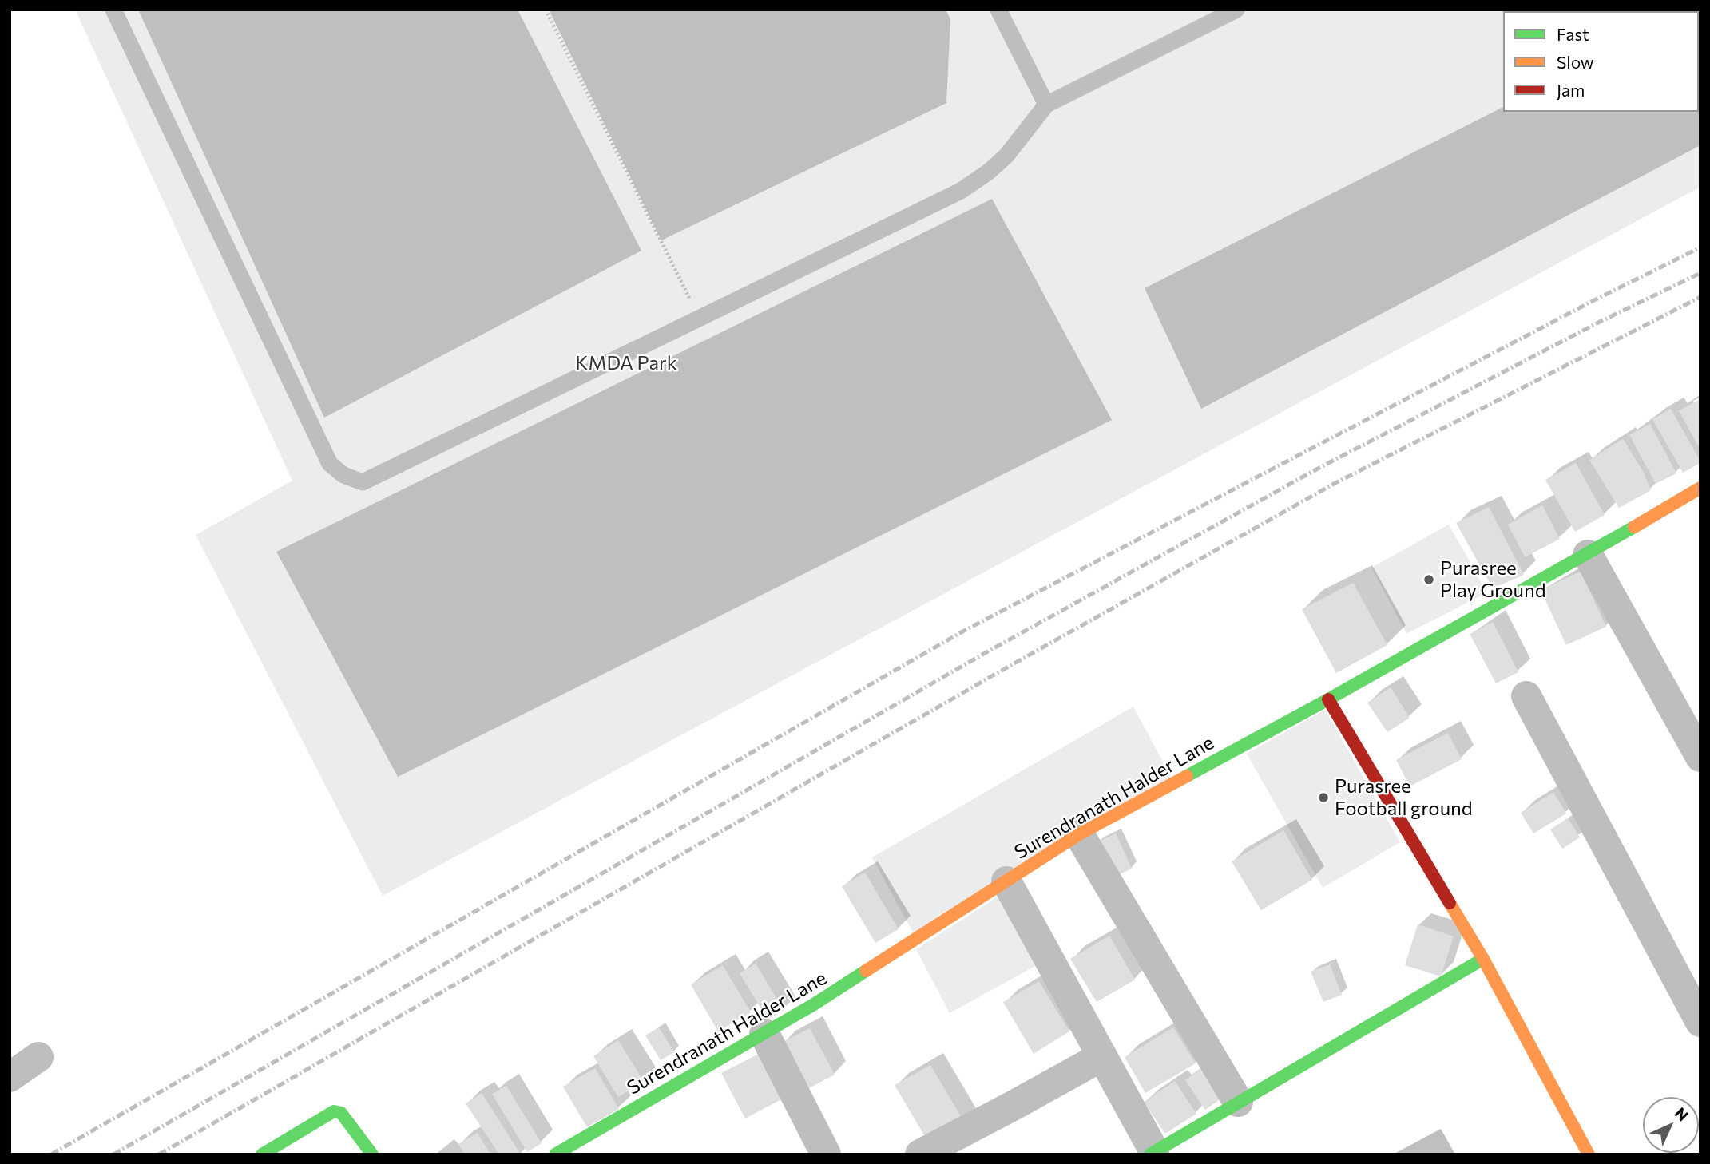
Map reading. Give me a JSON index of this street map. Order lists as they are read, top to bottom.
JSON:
{
  "streets": {
    "street": ["Surendranath Halder Lane"]
  },
  "parks": ["KMDA Park"],
  "places": ["Purasree Play Ground", "Purasree Football ground"],
  "legend": ["Fast", "Slow", "Jam"],
  "north": "top right"
}
